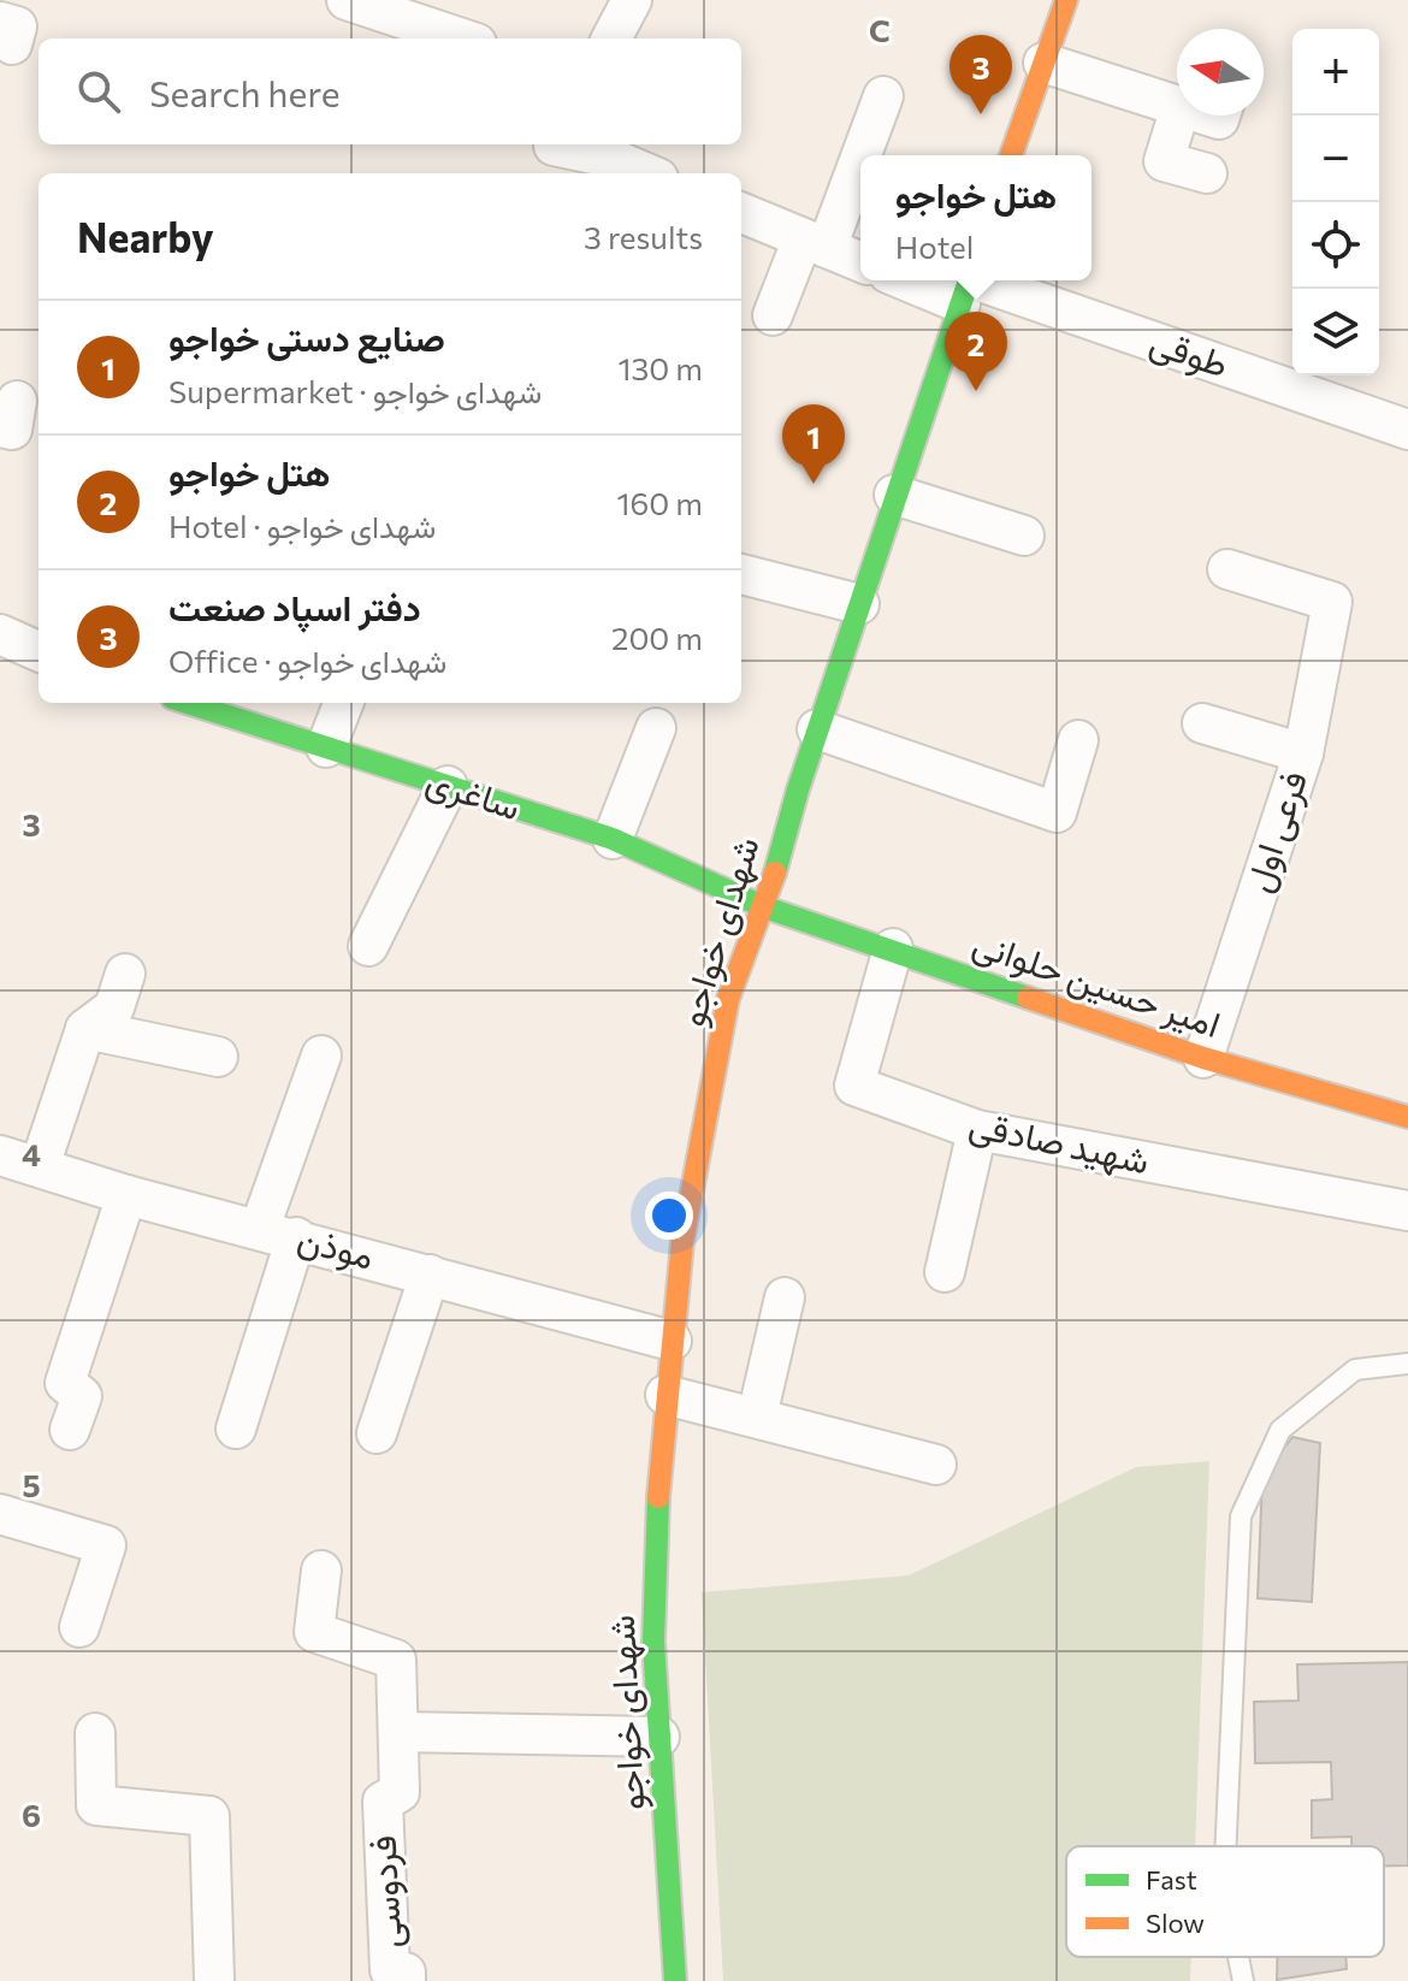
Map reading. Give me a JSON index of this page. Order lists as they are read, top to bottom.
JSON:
{
  "streets": {
    "main road": ["ساغری", "شهدای خواجو", "امیر حسین حلوانی"],
    "street": [
      "طوقی",
      "فرعی اول",
      "شهید صادقی",
      "موذن",
      "فردوسی"
    ]
  },
  "crossings": [
    ["طوقی", "شهدای خواجو"],
    ["ساغری", "شهدای خواجو"],
    ["ساغری", "امیر حسین حلوانی"],
    ["فرعی اول", "امیر حسین حلوانی"],
    ["شهدای خواجو", "امیر حسین حلوانی"],
    ["شهدای خواجو", "موذن"],
    ["امیر حسین حلوانی", "شهید صادقی"]
  ],
  "legend": ["Fast", "Slow"],
  "north": "left",
  "page": {
    "map_buttons": ["+", "−"],
    "pins": ["3", "2", "1"],
    "search": "Search here",
    "popup": ["هتل خواجو", "Hotel"],
    "heading": ["Nearby", "3 results"],
    "list": [
      {
        "mark": "1",
        "name": "صنایع دستی خواجو",
        "note": "Supermarket · شهدای خواجو",
        "value": "130 m"
      },
      {
        "mark": "2",
        "name": "هتل خواجو",
        "note": "Hotel · شهدای خواجو",
        "value": "160 m"
      },
      {
        "mark": "3",
        "name": "دفتر اسپاد صنعت",
        "note": "Office · شهدای خواجو",
        "value": "200 m"
      }
    ]
  },
  "grid": {
    "columns": ["C"],
    "rows": [
      "3",
      "4",
      "5",
      "6"
    ]
  }
}
